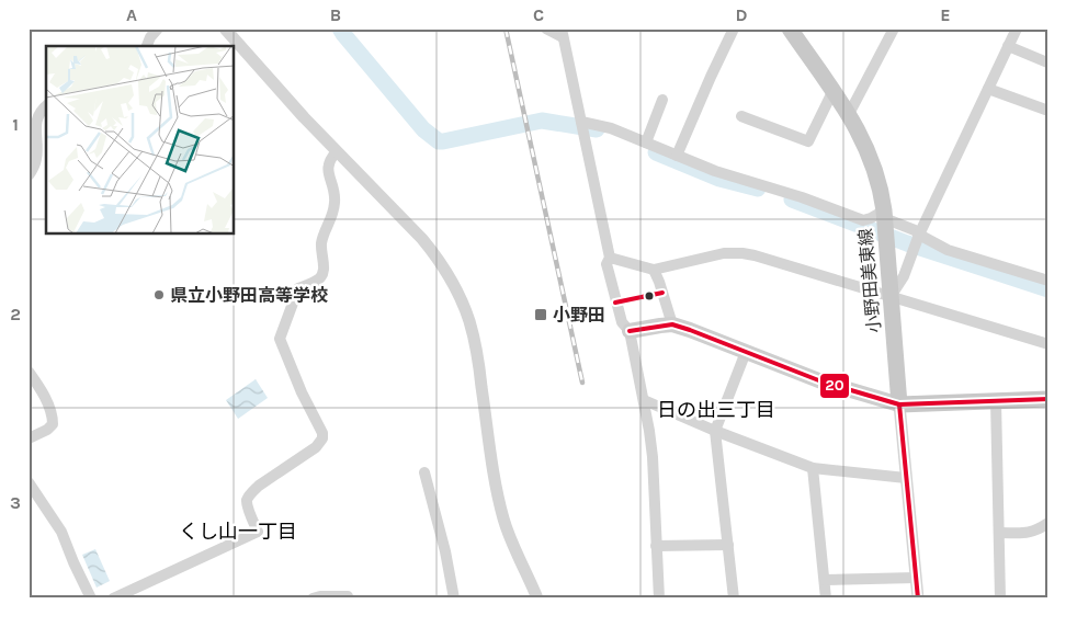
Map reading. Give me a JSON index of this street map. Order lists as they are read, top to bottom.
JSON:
{
  "streets": {
    "main road": ["小野田美東線"]
  },
  "districts": ["日の出三丁目", "くし山一丁目"],
  "places": {
    "other": ["県立小野田高等学校"],
    "transit": ["小野田"]
  },
  "lines": ["transit line 20"],
  "grid": {
    "columns": [
      "A",
      "B",
      "C",
      "D",
      "E"
    ],
    "rows": ["1", "2", "3"]
  }
}
